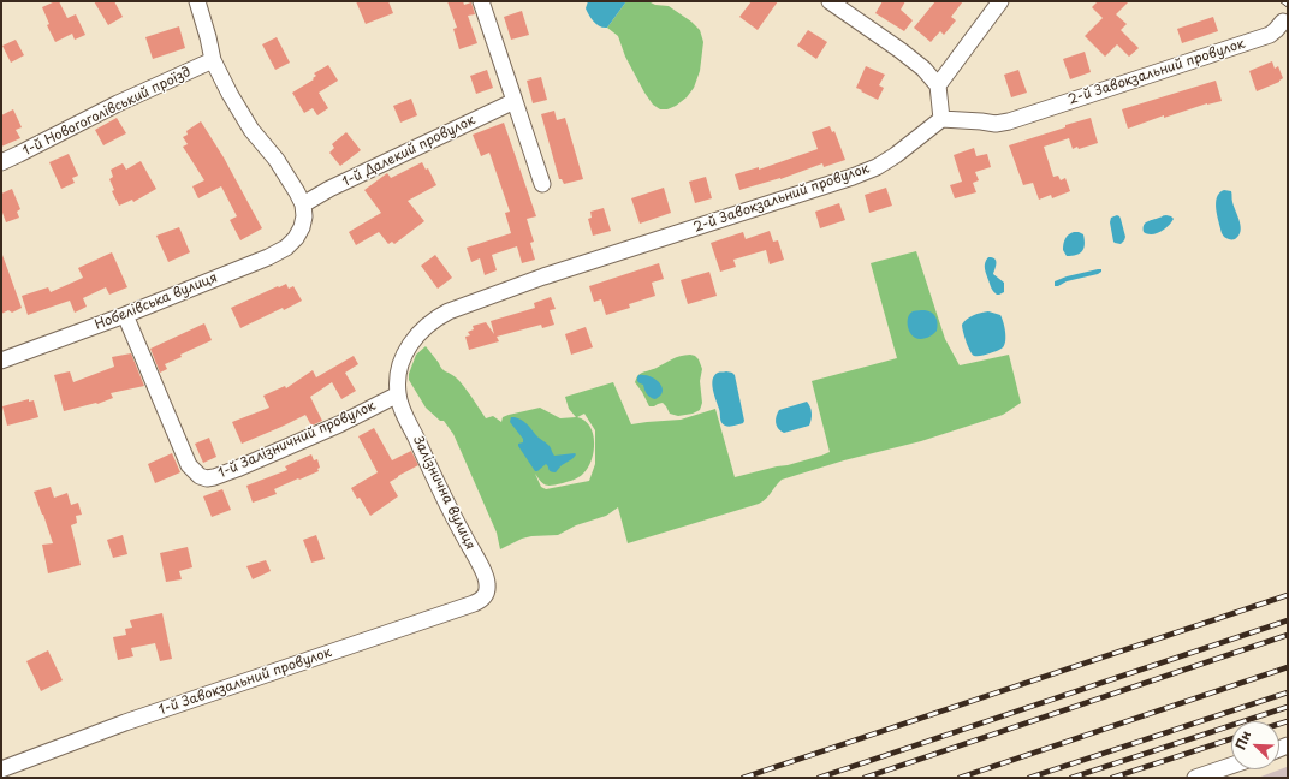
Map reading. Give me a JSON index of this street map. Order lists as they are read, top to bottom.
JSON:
{
  "streets": {
    "street": [
      "2-й Завокзальний провулок",
      "1-й Новогоголівський проїзд",
      "1-й Далекий провулок",
      "Нобелівська вулиця",
      "1-й Залізничний провулок",
      "Залізнична вулиця",
      "1-й Завокзальний провулок"
    ]
  },
  "crossings": [
    ["2-й Завокзальний провулок", "1-й Залізничний провулок"],
    ["2-й Завокзальний провулок", "Залізнична вулиця"],
    ["1-й Далекий провулок", "Нобелівська вулиця"],
    ["Нобелівська вулиця", "1-й Залізничний провулок"],
    ["1-й Залізничний провулок", "Залізнична вулиця"],
    ["Залізнична вулиця", "1-й Завокзальний провулок"]
  ],
  "north": "top left"
}
